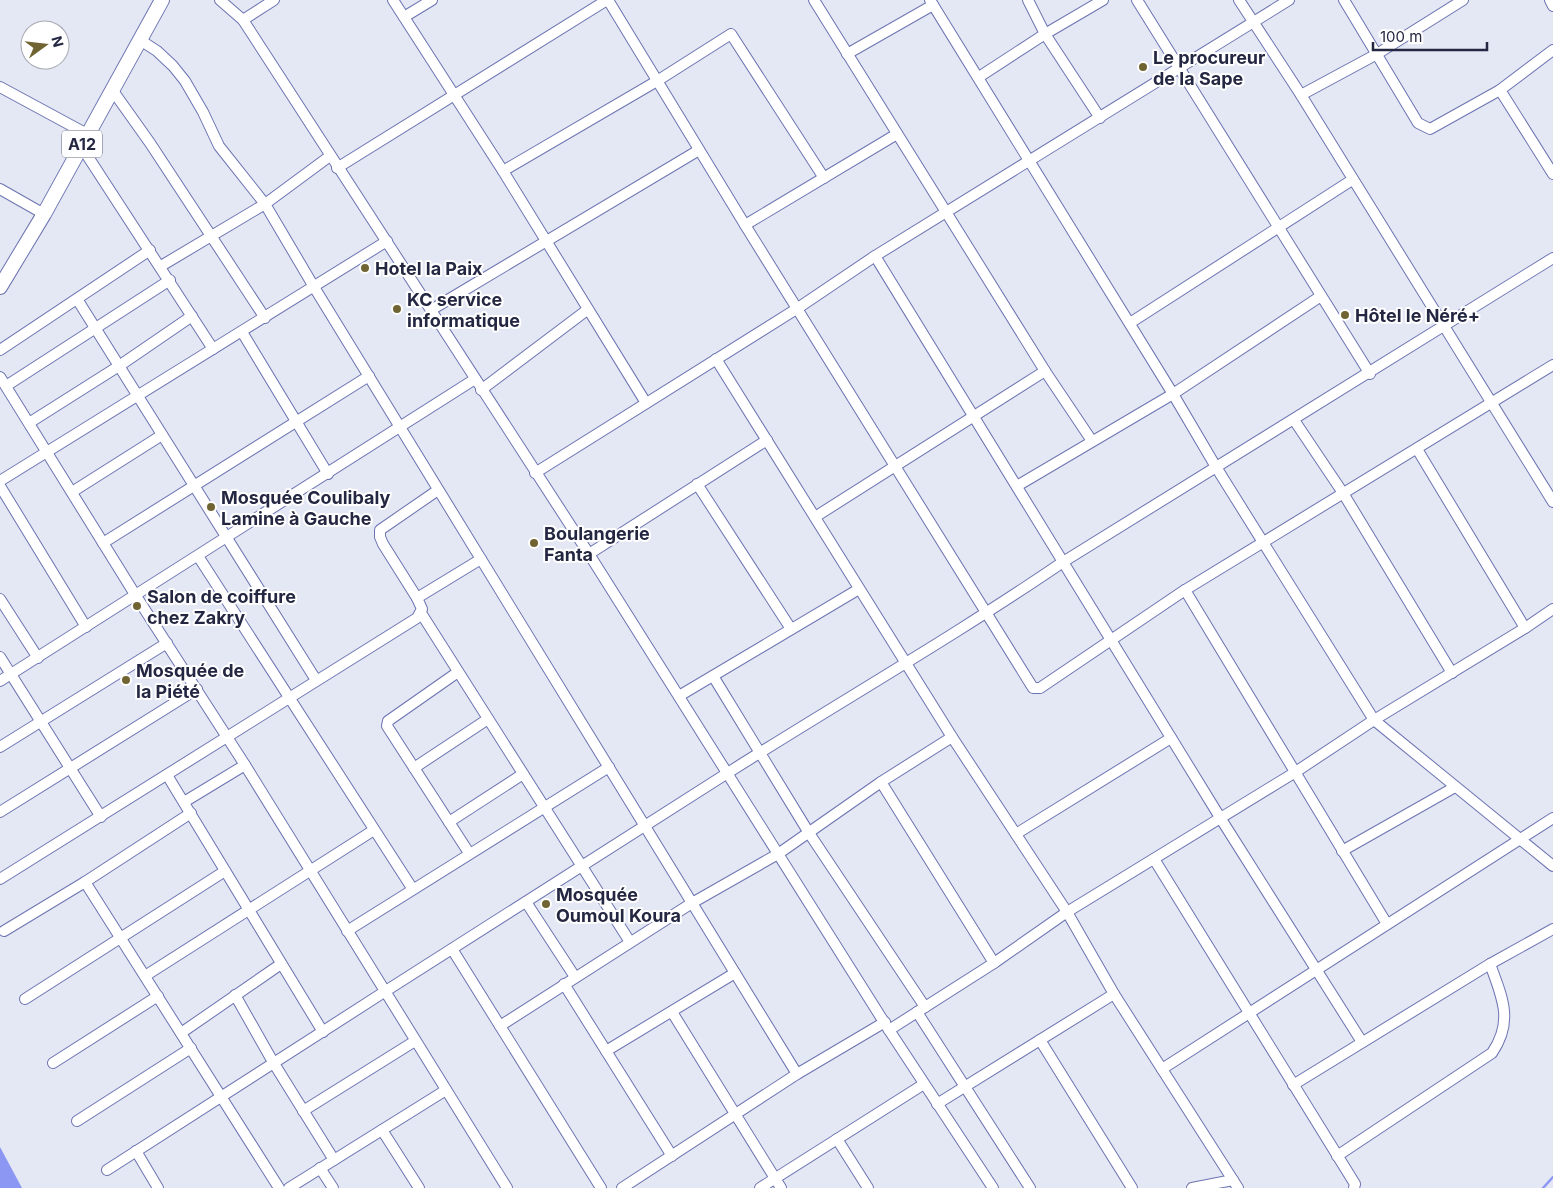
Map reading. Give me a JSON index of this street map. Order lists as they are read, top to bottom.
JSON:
{
  "streets": {
    "main road": ["A12"]
  },
  "places": [
    "Le procureur de la Sape",
    "Hotel la Paix",
    "KC service informatique",
    "Hôtel le Néré+",
    "Mosquée Coulibaly Lamine à Gauche",
    "Boulangerie Fanta",
    "Salon de coiffure chez Zakry",
    "Mosquée de la Piété",
    "Mosquée Oumoul Koura"
  ],
  "scale_bar": "100 m",
  "north": "right"
}
